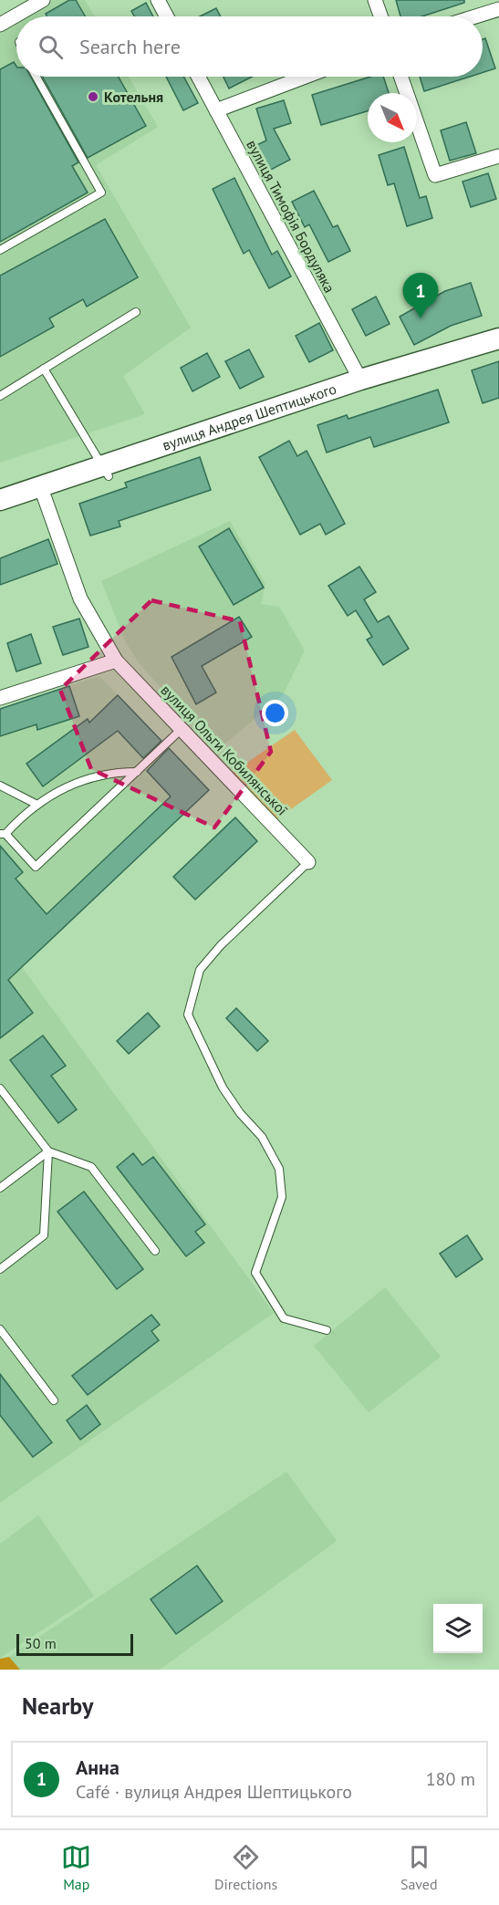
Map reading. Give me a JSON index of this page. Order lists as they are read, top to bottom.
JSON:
{
  "streets": {
    "main road": ["вулиця Андрея Шептицького"],
    "street": ["вулиця Тимофія Бордуляка", "вулиця Ольги Кобилянської"]
  },
  "crossings": [
    ["вулиця Тимофія Бордуляка", "вулиця Андрея Шептицького"],
    ["вулиця Андрея Шептицького", "вулиця Ольги Кобилянської"]
  ],
  "places": ["Котельня"],
  "scale_bar": "50 m",
  "north": "bottom right",
  "page": {
    "search": "Search here",
    "pins": "1",
    "scale": "50 m",
    "heading": "Nearby",
    "list": [
      {
        "mark": "1",
        "name": "Анна",
        "note": "Café · вулиця Андрея Шептицького",
        "value": "180 m"
      }
    ],
    "nav": ["Map", "Directions", "Saved"]
  }
}
